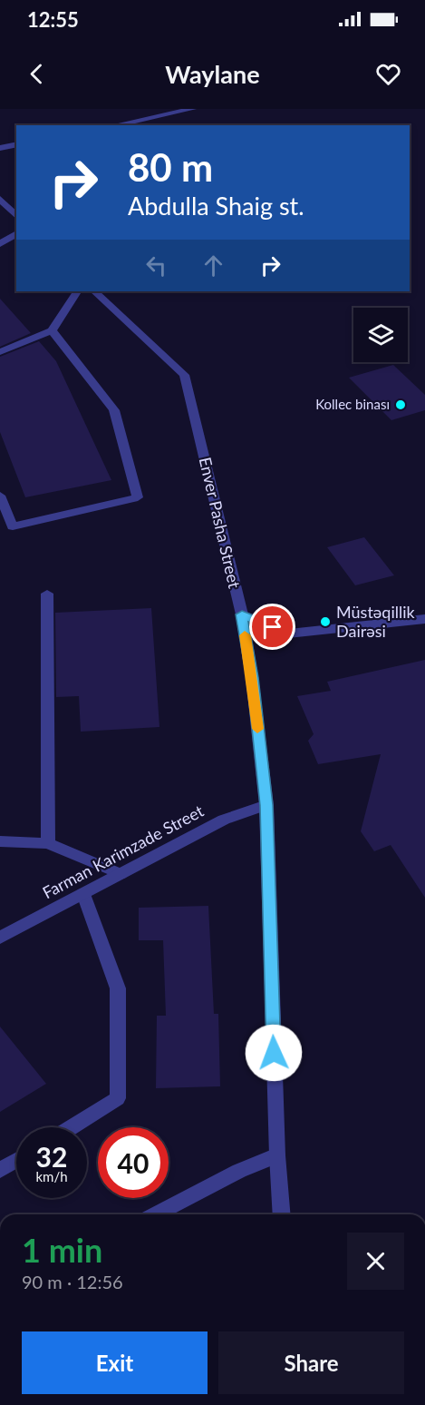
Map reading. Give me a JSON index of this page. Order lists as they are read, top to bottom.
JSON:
{
  "streets": {
    "street": ["Enver Pasha Street", "Farman Karimzade Street"]
  },
  "crossings": [
    ["Enver Pasha Street", "Farman Karimzade Street"]
  ],
  "places": ["Kollec binası", "Müstəqillik Dairəsi"],
  "page": {
    "status": "12:55",
    "header": "Waylane",
    "turn": ["80 m", "Abdulla Shaig st."],
    "speed": "32 km/h",
    "limit": "40",
    "heading": ["1 min", "90 m · 12:56"],
    "buttons": ["Exit", "Share"]
  }
}
